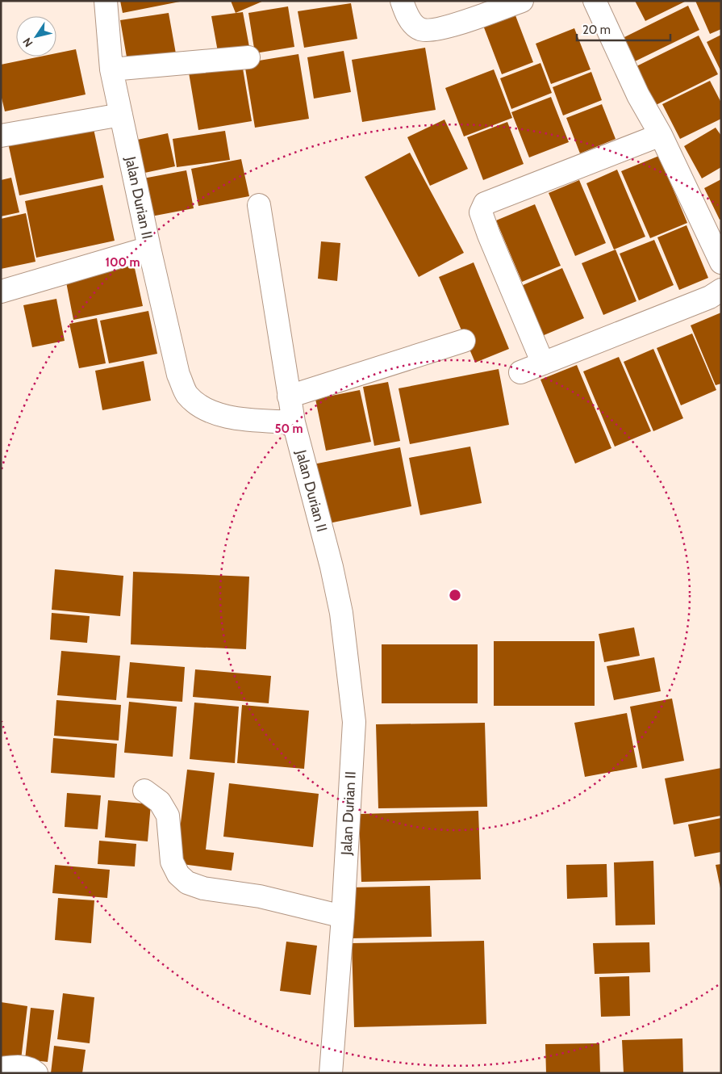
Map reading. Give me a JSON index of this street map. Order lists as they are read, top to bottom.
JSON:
{
  "streets": {
    "street": ["Jalan Durian II"]
  },
  "scale_bar": "20 m",
  "north": "bottom left",
  "rings": ["100 m", "50 m"]
}
